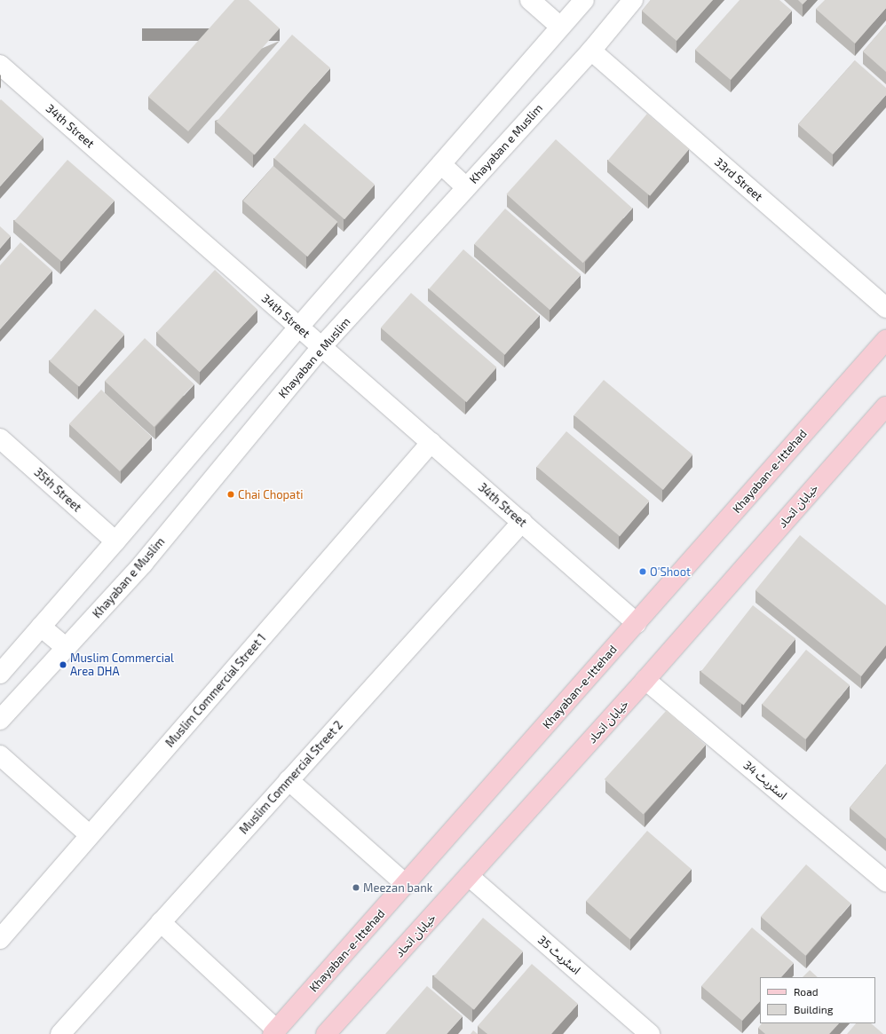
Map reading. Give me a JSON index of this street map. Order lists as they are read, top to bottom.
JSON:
{
  "streets": {
    "main road": ["Khayaban-e-Ittehad", "خیابان اتحاد"],
    "street": [
      "34th Street",
      "Khayaban e Muslim",
      "33rd Street",
      "35th Street",
      "Muslim Commercial Street 1",
      "Muslim Commercial Street 2",
      "اسٹریٹ 34",
      "اسٹریٹ 35"
    ]
  },
  "crossings": [
    ["34th Street", "Khayaban e Muslim"],
    ["34th Street", "Khayaban-e-Ittehad"],
    ["34th Street", "Muslim Commercial Street 1"],
    ["34th Street", "Muslim Commercial Street 2"],
    ["Khayaban e Muslim", "33rd Street"],
    ["خیابان اتحاد", "اسٹریٹ 34"],
    ["خیابان اتحاد", "اسٹریٹ 35"]
  ],
  "places": [
    "Chai Chopati",
    "O'Shoot",
    "Muslim Commercial Area DHA",
    "Meezan bank"
  ],
  "legend": ["Road", "Building"]
}
